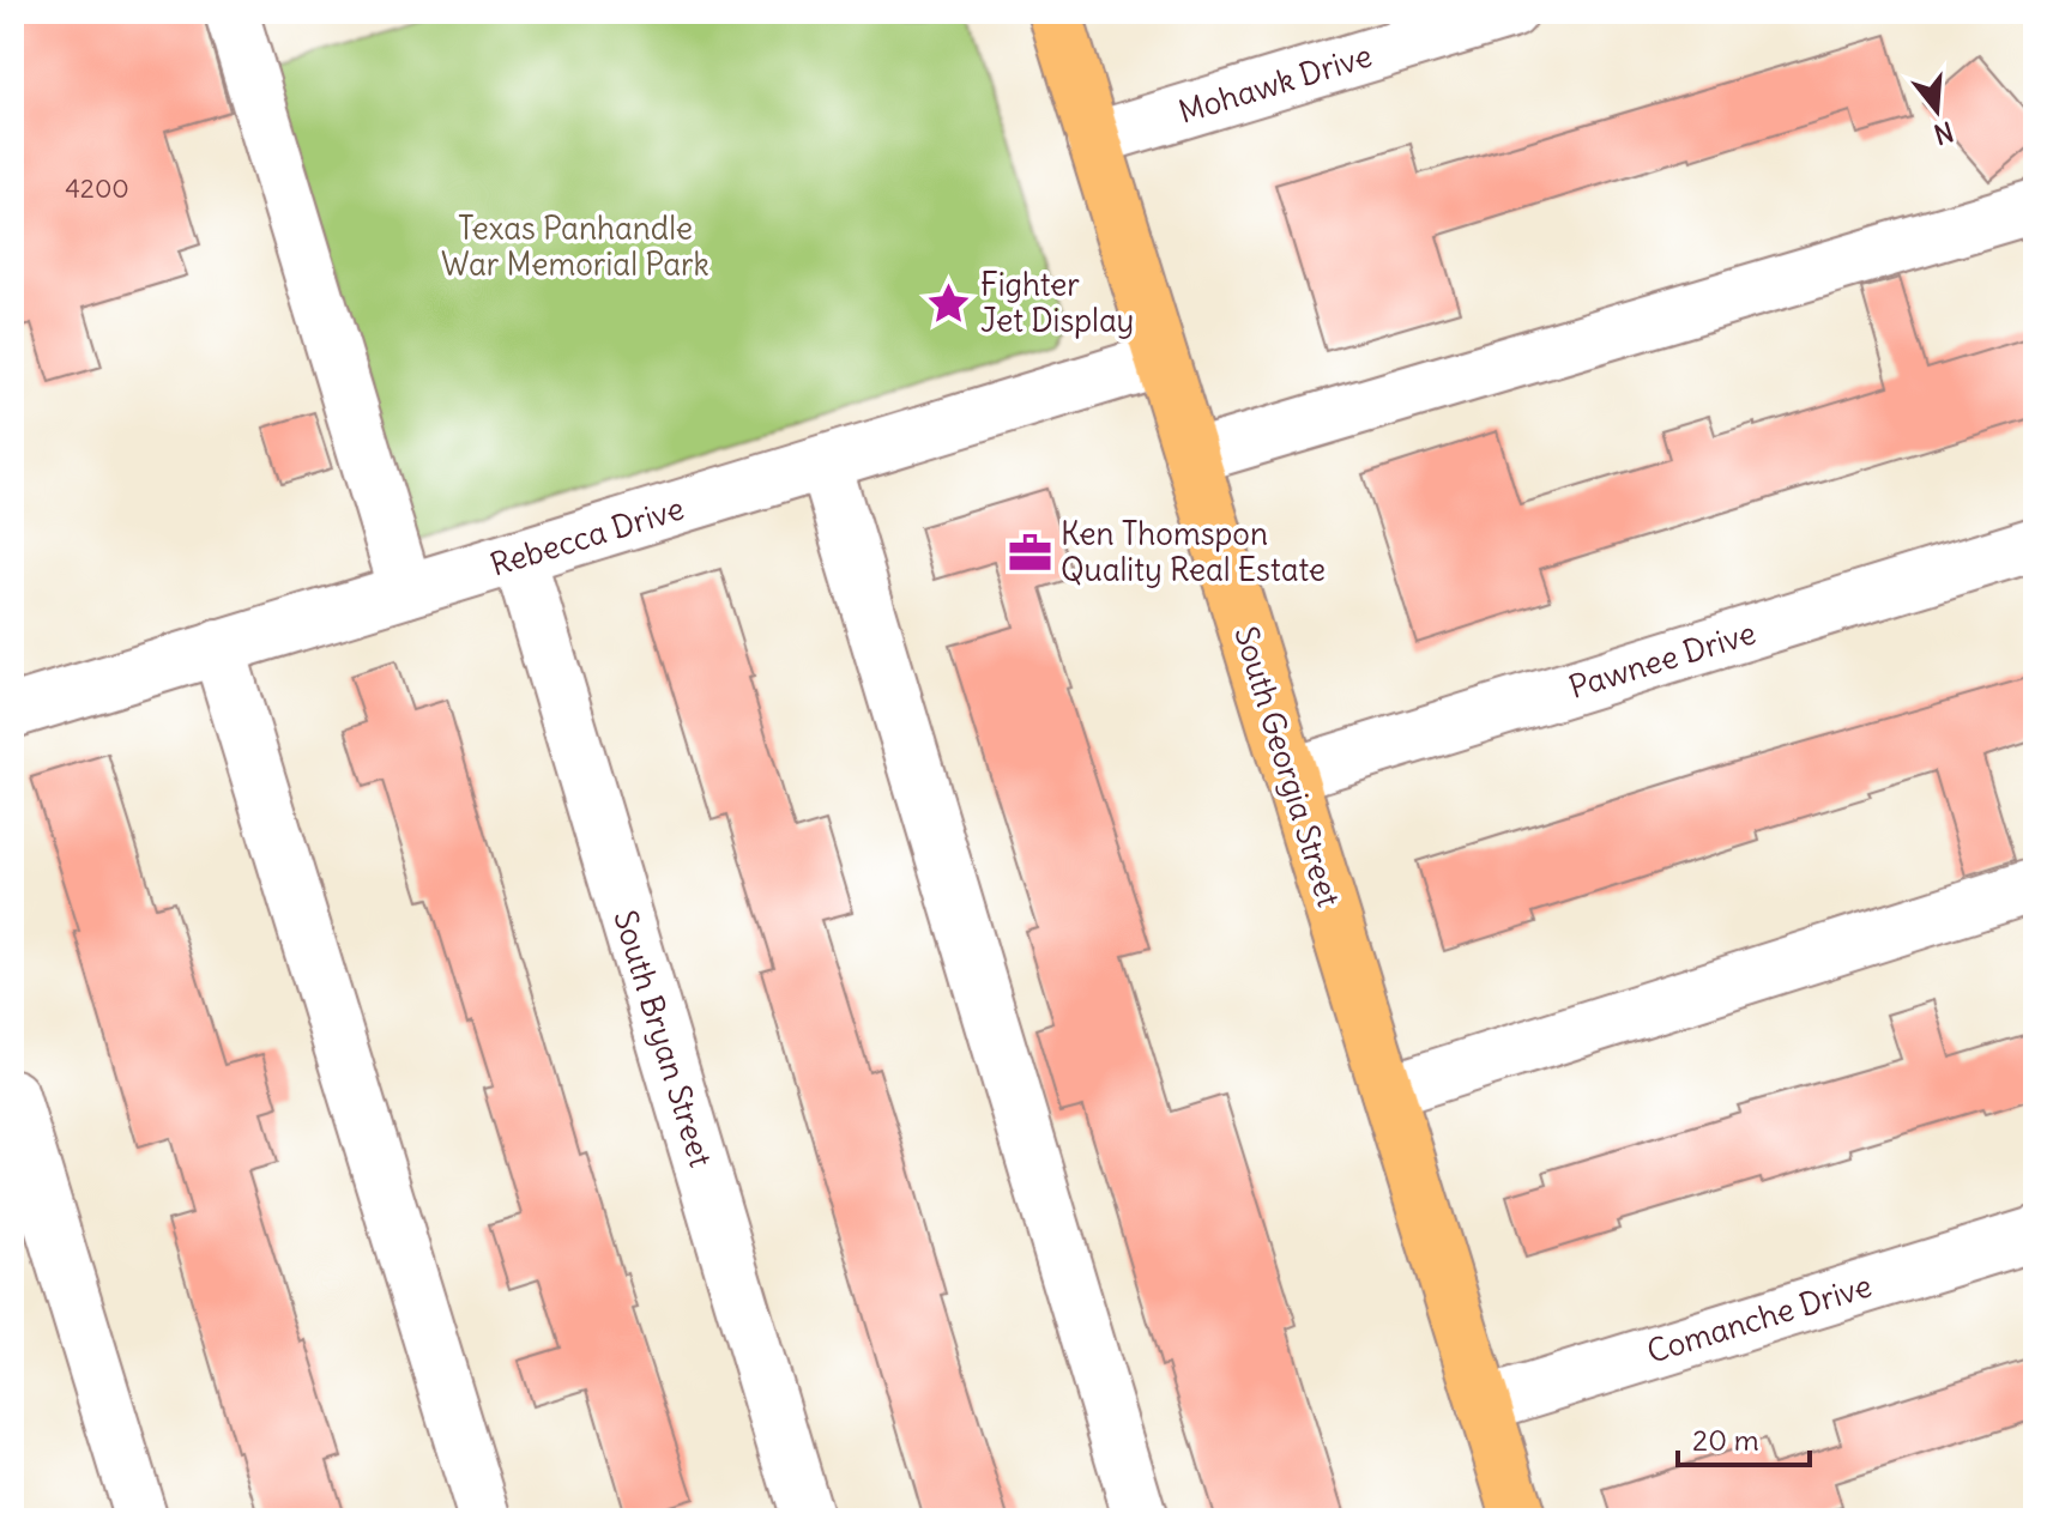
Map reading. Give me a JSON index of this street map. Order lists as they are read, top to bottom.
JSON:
{
  "streets": {
    "main road": ["South Georgia Street"],
    "street": [
      "Mohawk Drive",
      "Rebecca Drive",
      "Pawnee Drive",
      "South Bryan Street",
      "Comanche Drive"
    ]
  },
  "crossings": [
    ["Mohawk Drive", "South Georgia Street"],
    ["Rebecca Drive", "South Georgia Street"],
    ["Rebecca Drive", "South Bryan Street"],
    ["Pawnee Drive", "South Georgia Street"],
    ["South Georgia Street", "Comanche Drive"]
  ],
  "parks": ["Texas Panhandle War Memorial Park"],
  "places": {
    "place": ["Fighter Jet Display"],
    "office": ["Ken Thomspon Quality Real Estate"]
  },
  "house_numbers": ["4200"],
  "scale_bar": "20 m",
  "north": "bottom"
}
